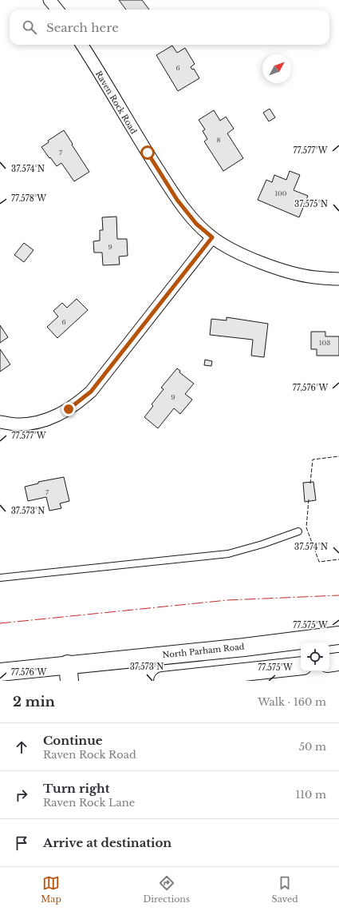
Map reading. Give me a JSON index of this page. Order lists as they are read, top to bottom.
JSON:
{
  "streets": {
    "highway": ["North Parham Road"],
    "street": ["Raven Rock Road"]
  },
  "house_numbers": [
    "6",
    "8",
    "7",
    "100",
    "9",
    "6",
    "103",
    "9",
    "7"
  ],
  "north": "top right",
  "page": {
    "search": "Search here",
    "heading": ["2 min", "Walk · 160 m"],
    "list": [
      ["Continue", "Raven Rock Road", "50 m"],
      ["Turn right", "Raven Rock Lane", "110 m"],
      "Arrive at destination"
    ],
    "nav": ["Map", "Directions", "Saved"]
  },
  "coordinates": [
    "77.577°W",
    "37.574°N",
    "77.578°W",
    "37.575°N",
    "77.576°W",
    "37.573°N",
    "77.575°W"
  ]
}
